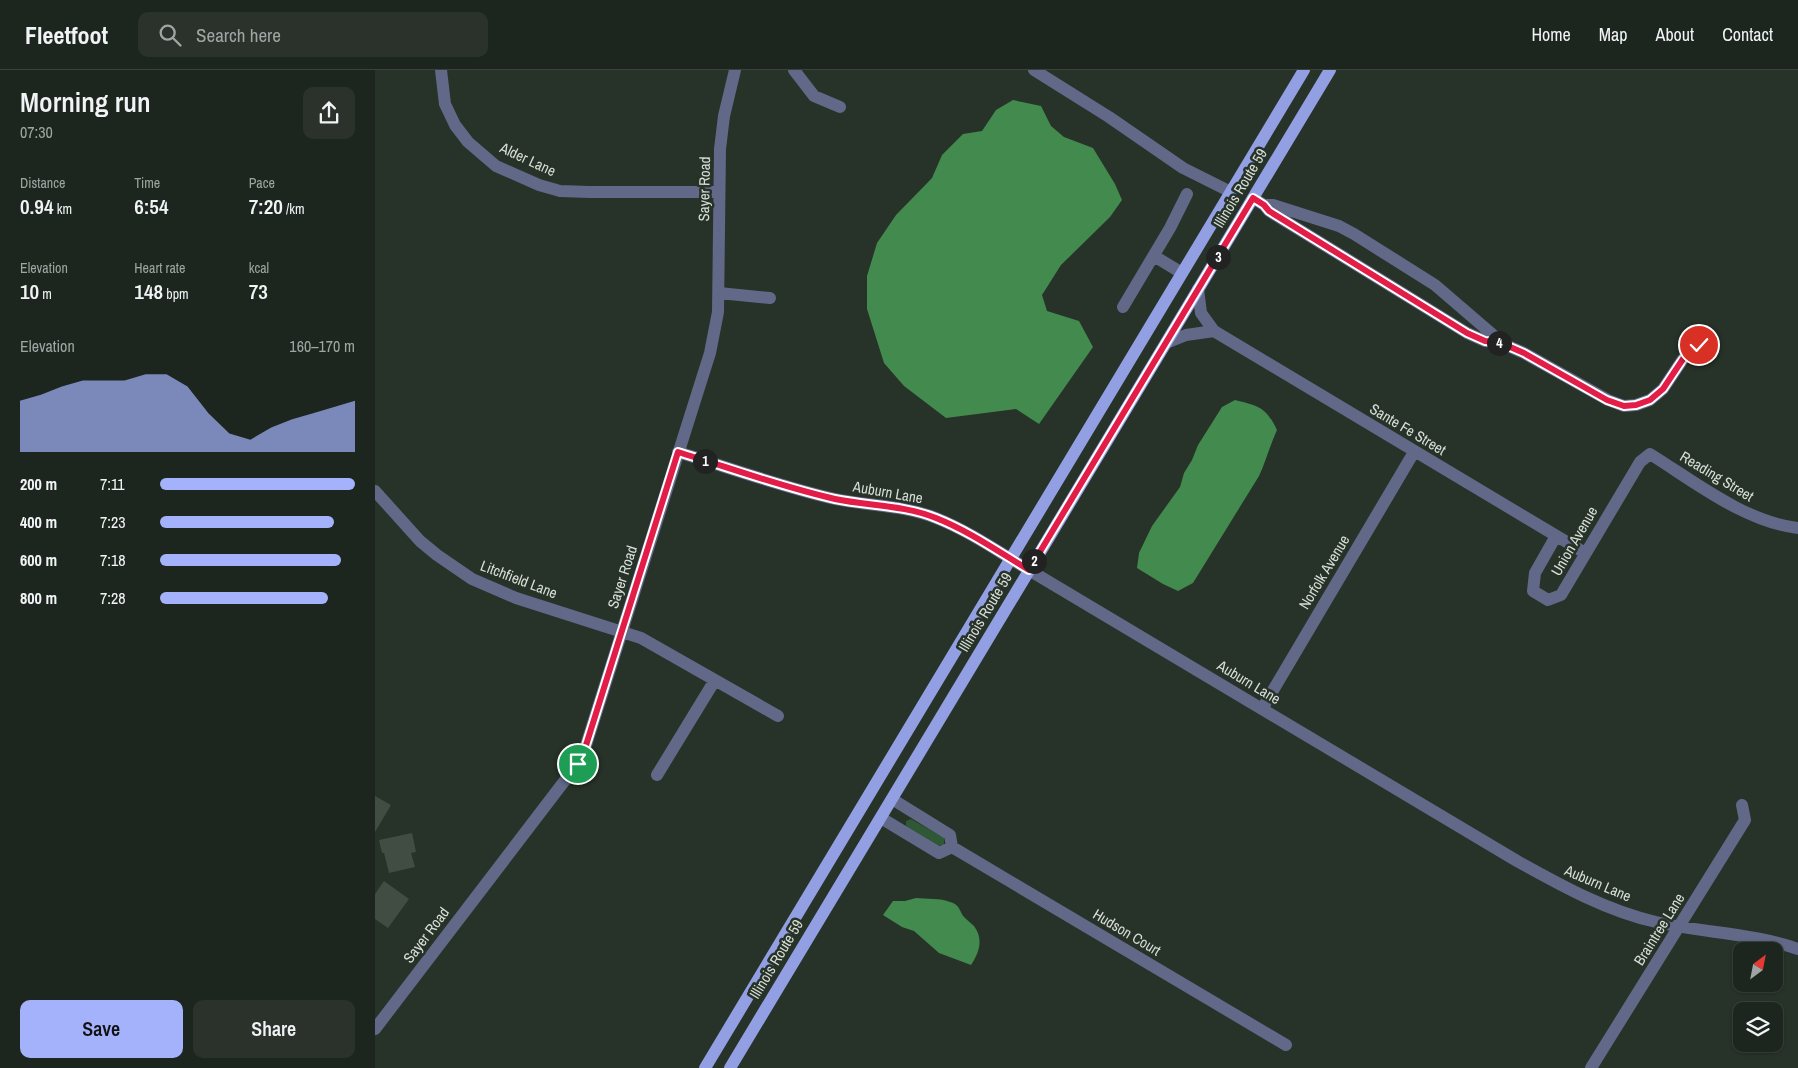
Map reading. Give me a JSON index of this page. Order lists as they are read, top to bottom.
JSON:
{
  "streets": {
    "main road": ["Illinois Route 59"],
    "street": [
      "Alder Lane",
      "Sayer Road",
      "Sante Fe Street",
      "Reading Street",
      "Auburn Lane",
      "Union Avenue",
      "Norfolk Avenue",
      "Litchfield Lane",
      "Braintree Lane",
      "Hudson Court"
    ]
  },
  "crossings": [
    ["Alder Lane", "Sayer Road"],
    ["Illinois Route 59", "Sante Fe Street"],
    ["Illinois Route 59", "Auburn Lane"],
    ["Illinois Route 59", "Hudson Court"],
    ["Sayer Road", "Auburn Lane"],
    ["Sayer Road", "Litchfield Lane"],
    ["Sante Fe Street", "Union Avenue"],
    ["Sante Fe Street", "Norfolk Avenue"],
    ["Reading Street", "Union Avenue"],
    ["Auburn Lane", "Norfolk Avenue"],
    ["Auburn Lane", "Braintree Lane"]
  ],
  "north": "top right",
  "page": {
    "header": "Fleetfoot",
    "search": "Search here",
    "nav": [
      "Home",
      "Map",
      "About",
      "Contact"
    ],
    "heading": ["Morning run", "07:30"],
    "stats": [
      ["Distance", "0.94 km"],
      ["Time", "6:54"],
      ["Pace", "7:20 /km"],
      ["Elevation", "10 m"],
      ["Heart rate", "148 bpm"],
      ["kcal", "73"]
    ],
    "pins": [
      "3",
      "4",
      "1",
      "2"
    ],
    "chart": ["Elevation", "160–170 m"],
    "list": [
      {
        "name": "200 m",
        "note": "7:11"
      },
      {
        "name": "400 m",
        "note": "7:23"
      },
      {
        "name": "600 m",
        "note": "7:18"
      },
      {
        "name": "800 m",
        "note": "7:28"
      }
    ],
    "buttons": ["Save", "Share"]
  }
}
